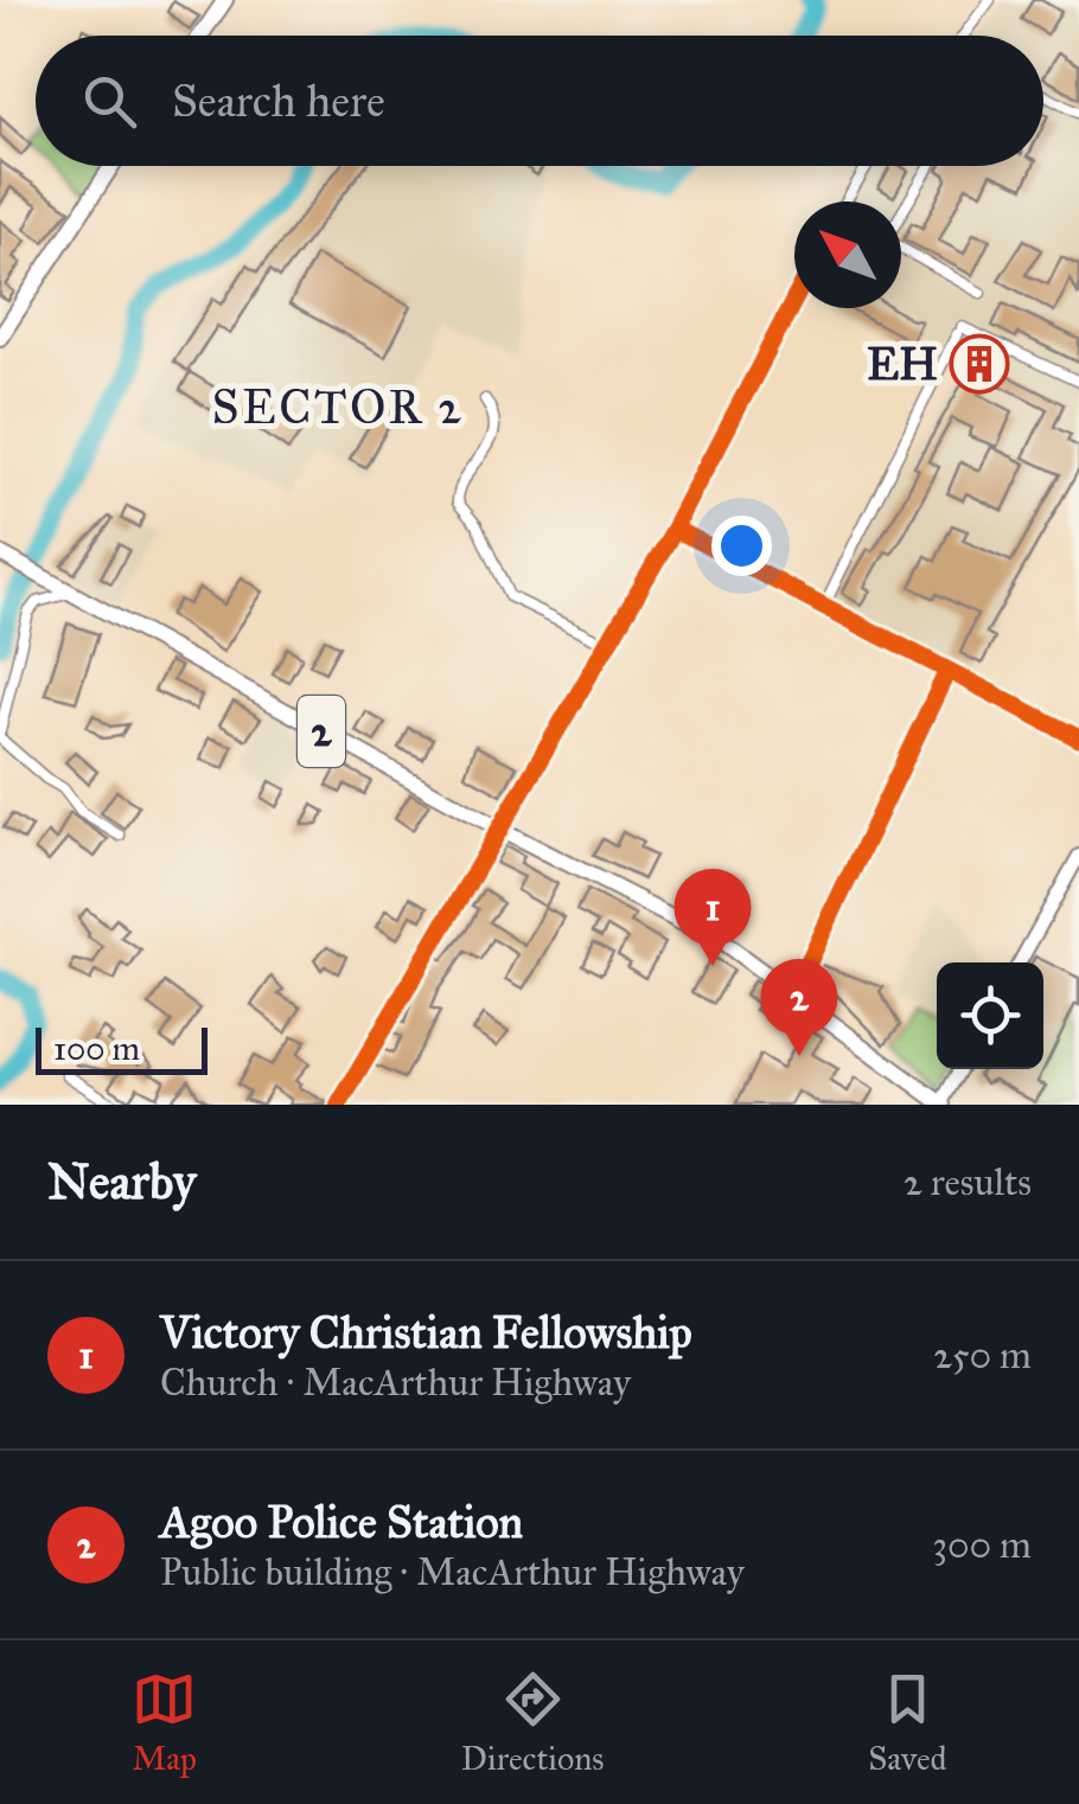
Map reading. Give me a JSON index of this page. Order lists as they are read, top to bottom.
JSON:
{
  "streets": {
    "main road": ["2"]
  },
  "districts": ["SECTOR 2"],
  "places": {
    "building": ["EH"]
  },
  "scale_bar": "100 m",
  "north": "top left",
  "page": {
    "search": "Search here",
    "pins": ["1", "2"],
    "scale": "100 m",
    "heading": ["Nearby", "2 results"],
    "list": [
      {
        "mark": "1",
        "name": "Victory Christian Fellowship",
        "note": "Church · MacArthur Highway",
        "value": "250 m"
      },
      {
        "mark": "2",
        "name": "Agoo Police Station",
        "note": "Public building · MacArthur Highway",
        "value": "300 m"
      }
    ],
    "nav": ["Map", "Directions", "Saved"]
  }
}
